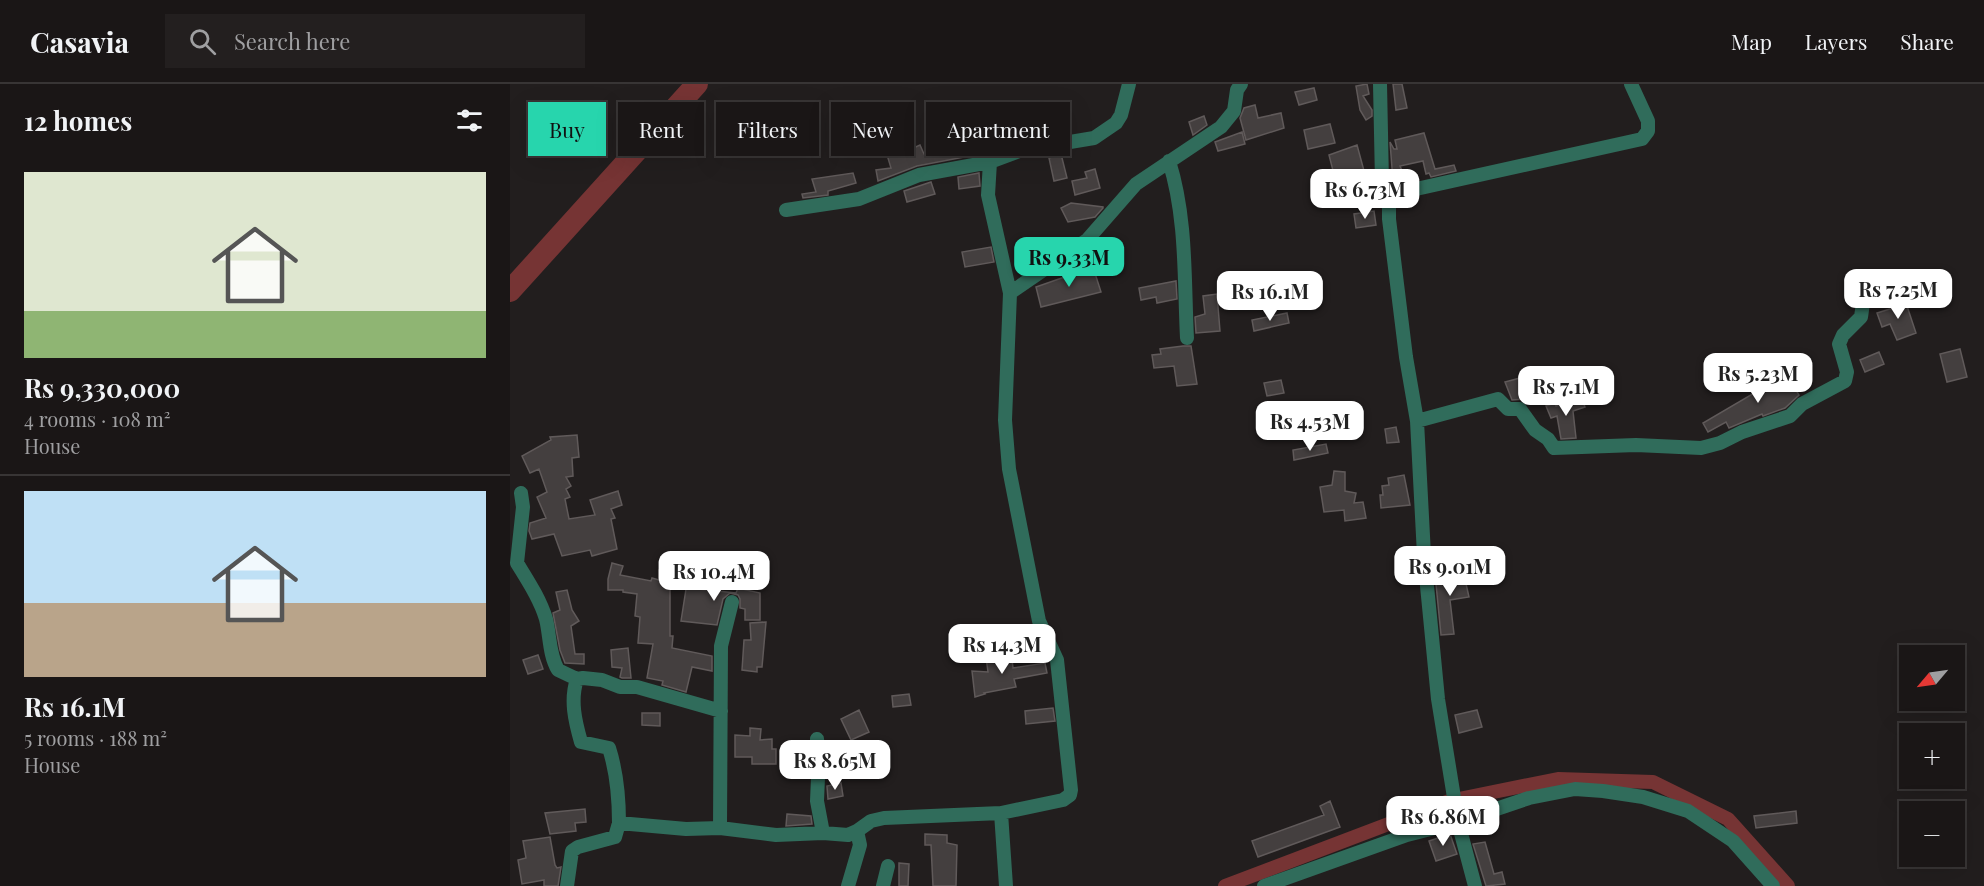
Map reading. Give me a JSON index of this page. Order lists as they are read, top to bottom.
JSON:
{
  "north": "bottom left",
  "page": {
    "header": "Casavia",
    "search": "Search here",
    "nav": ["Map", "Layers", "Share"],
    "heading": "12 homes",
    "chip": [
      "Buy",
      "Rent",
      "Filters",
      "New",
      "Apartment"
    ],
    "list": [
      {
        "name": "Rs 9,330,000",
        "note": "4 rooms · 108 m² · House"
      },
      {
        "name": "Rs 16.1M",
        "note": "5 rooms · 188 m² · House"
      }
    ],
    "price": [
      "Rs 6.73M",
      "Rs 9.33M",
      "Rs 7.25M",
      "Rs 16.1M",
      "Rs 5.23M",
      "Rs 7.1M",
      "Rs 4.53M",
      "Rs 9.01M",
      "Rs 10.4M",
      "Rs 14.3M",
      "Rs 8.65M",
      "Rs 6.86M"
    ],
    "map_buttons": ["+", "−"]
  }
}
